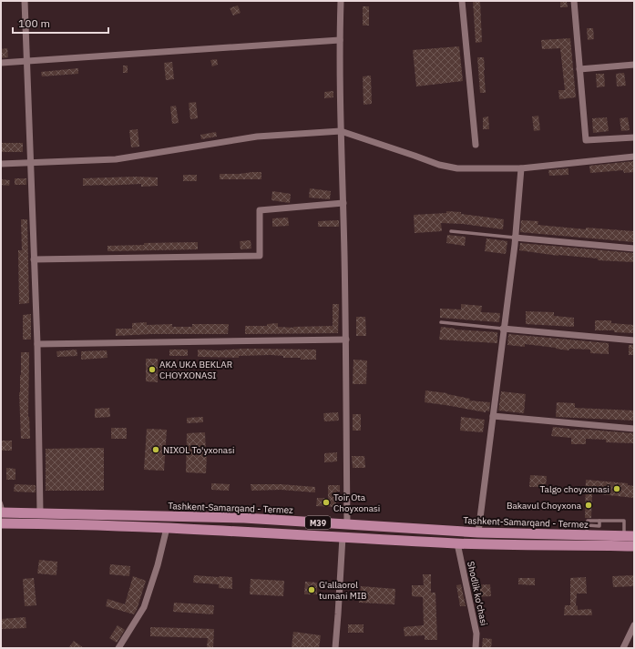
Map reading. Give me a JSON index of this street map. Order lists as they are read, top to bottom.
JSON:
{
  "streets": {
    "highway": ["Tashkent-Samarqand - Termez", "M39"],
    "street": ["Shodlik ko'chasi"]
  },
  "crossings": [
    ["M39", "Shodlik ko'chasi"]
  ],
  "places": [
    "AKA UKA BEKLAR CHOYXONASI",
    "NIXOL To'yxonasi",
    "Talgo choyxonasi",
    "Toir Ota Choyxonasi",
    "Bakavul Choyxona",
    "G'allaorol tumani MIB"
  ],
  "scale_bar": "100 m"
}
